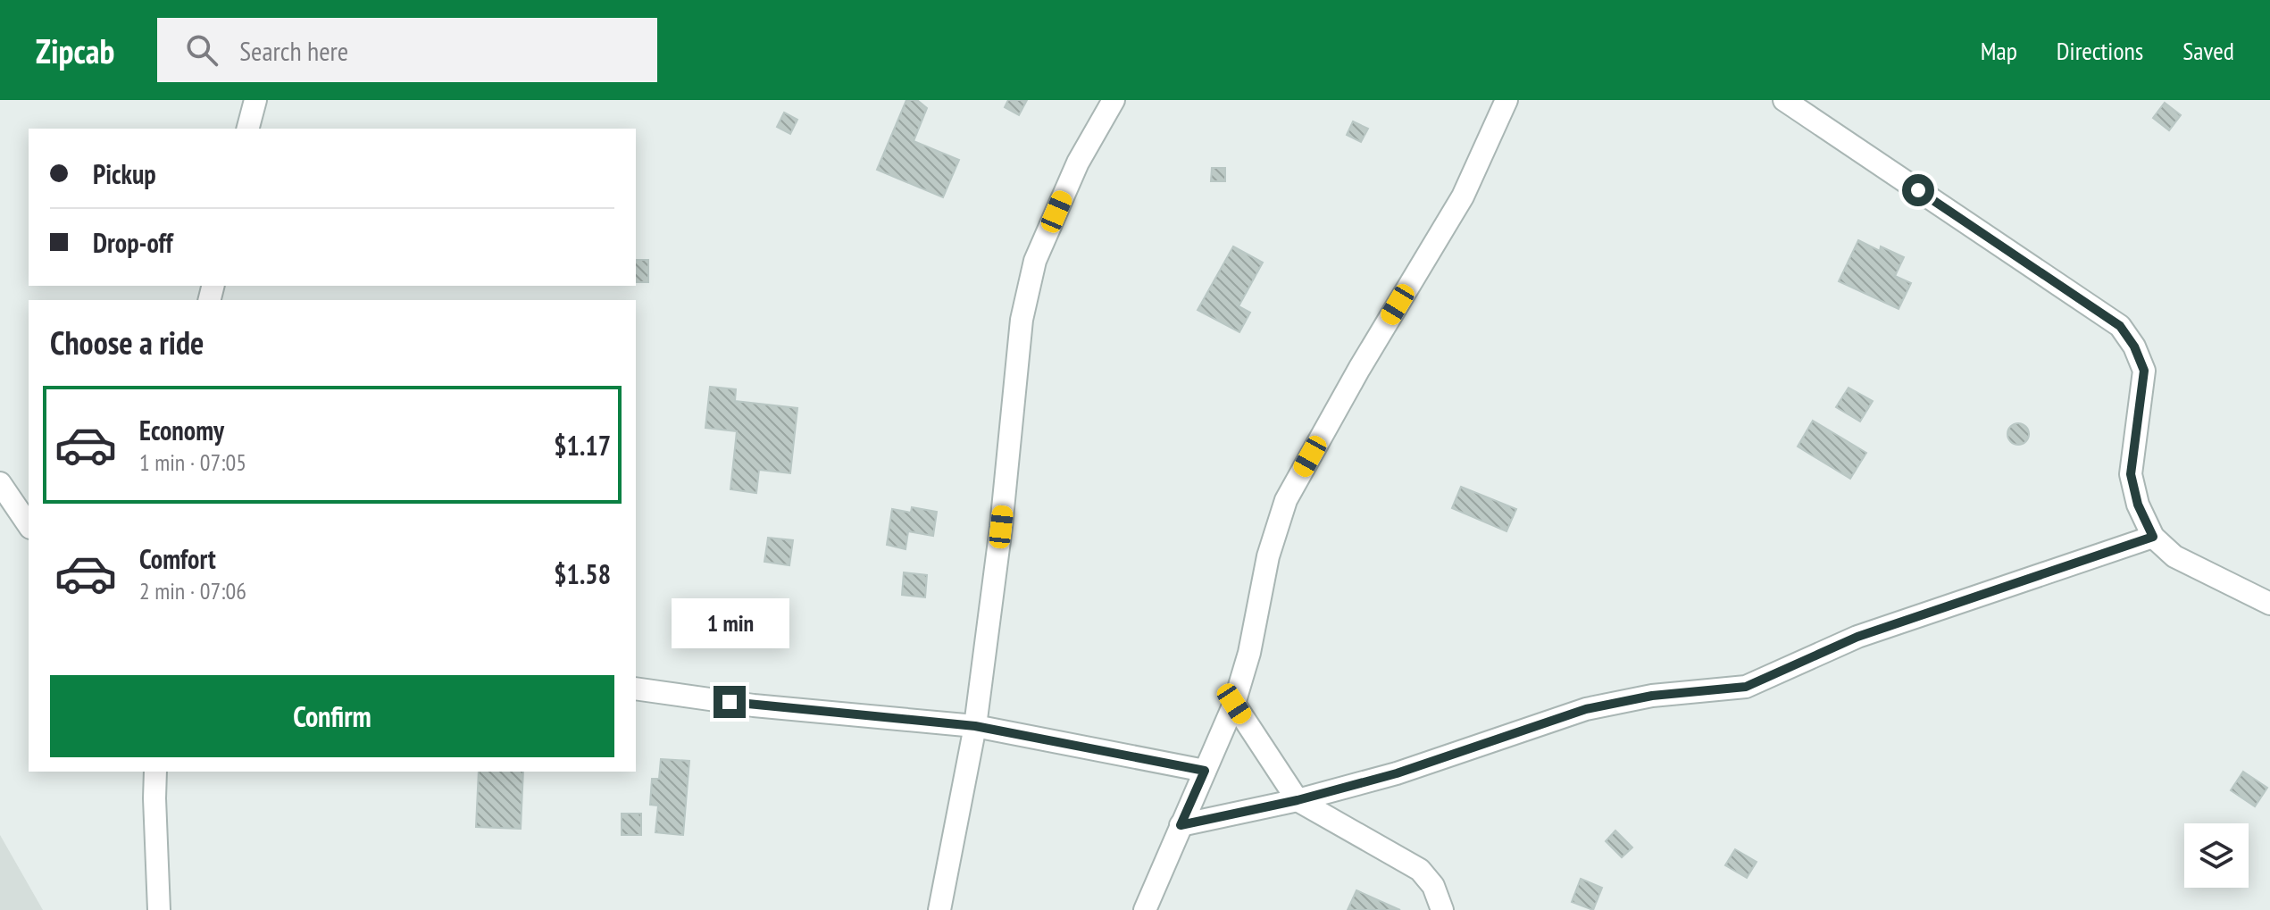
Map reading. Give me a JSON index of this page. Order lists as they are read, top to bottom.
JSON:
{
  "page": {
    "header": "Zipcab",
    "search": "Search here",
    "nav": ["Map", "Directions", "Saved"],
    "banner": ["Pickup", "Drop-off"],
    "heading": "Choose a ride",
    "list": [
      {
        "name": "Economy",
        "note": "1 min · 07:05",
        "value": "$1.17"
      },
      {
        "name": "Comfort",
        "note": "2 min · 07:06",
        "value": "$1.58"
      }
    ],
    "bubble": "1 min",
    "buttons": "Confirm"
  }
}
